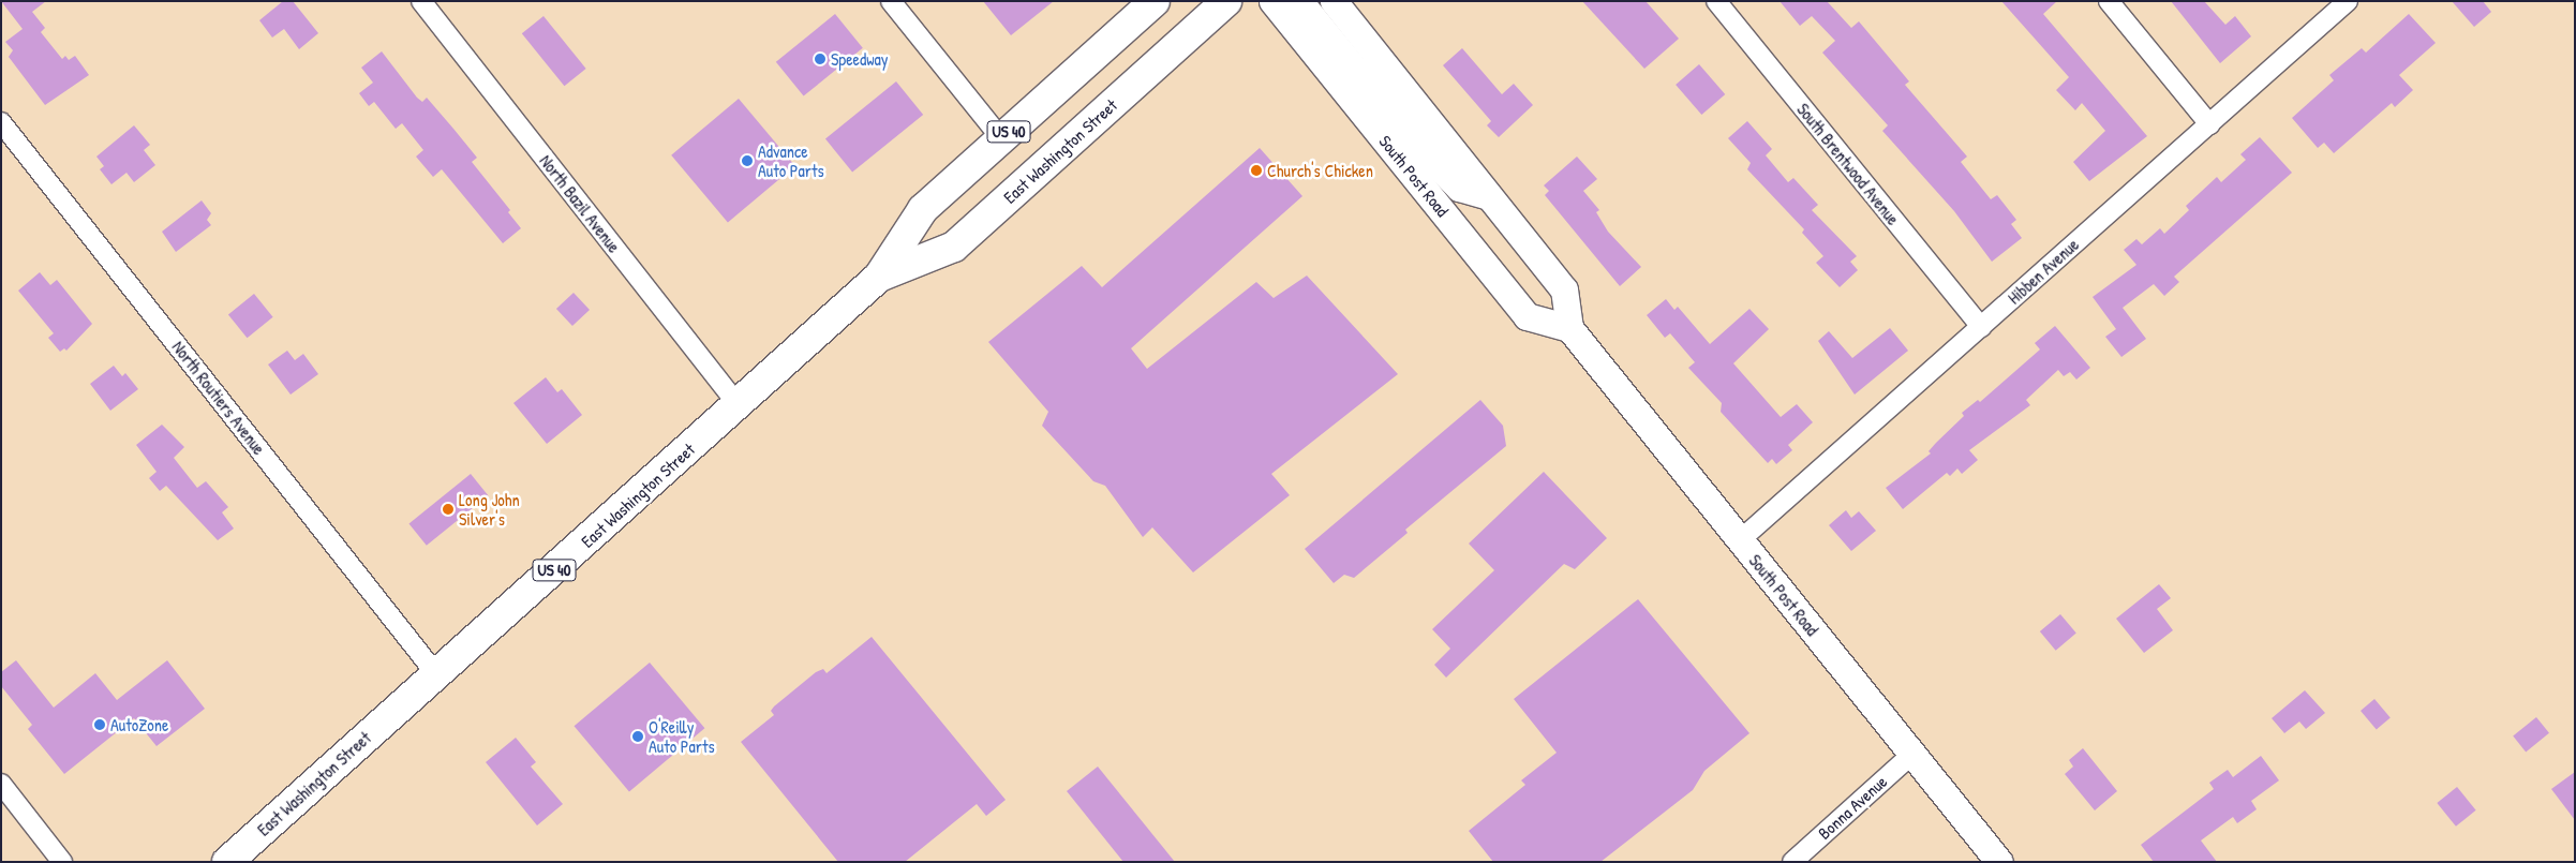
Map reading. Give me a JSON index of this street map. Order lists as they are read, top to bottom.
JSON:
{
  "streets": {
    "main road": ["US 40", "East Washington Street", "South Post Road"],
    "street": [
      "South Brentwood Avenue",
      "North Bazil Avenue",
      "Hibben Avenue",
      "North Routiers Avenue",
      "Bonna Avenue"
    ]
  },
  "crossings": [
    ["East Washington Street", "North Bazil Avenue"],
    ["East Washington Street", "North Routiers Avenue"],
    ["South Brentwood Avenue", "Hibben Avenue"],
    ["South Post Road", "Hibben Avenue"],
    ["South Post Road", "Bonna Avenue"]
  ],
  "places": [
    "Speedway",
    "Advance Auto Parts",
    "Church's Chicken",
    "Long John Silver's",
    "AutoZone",
    "O'Reilly Auto Parts"
  ]
}
